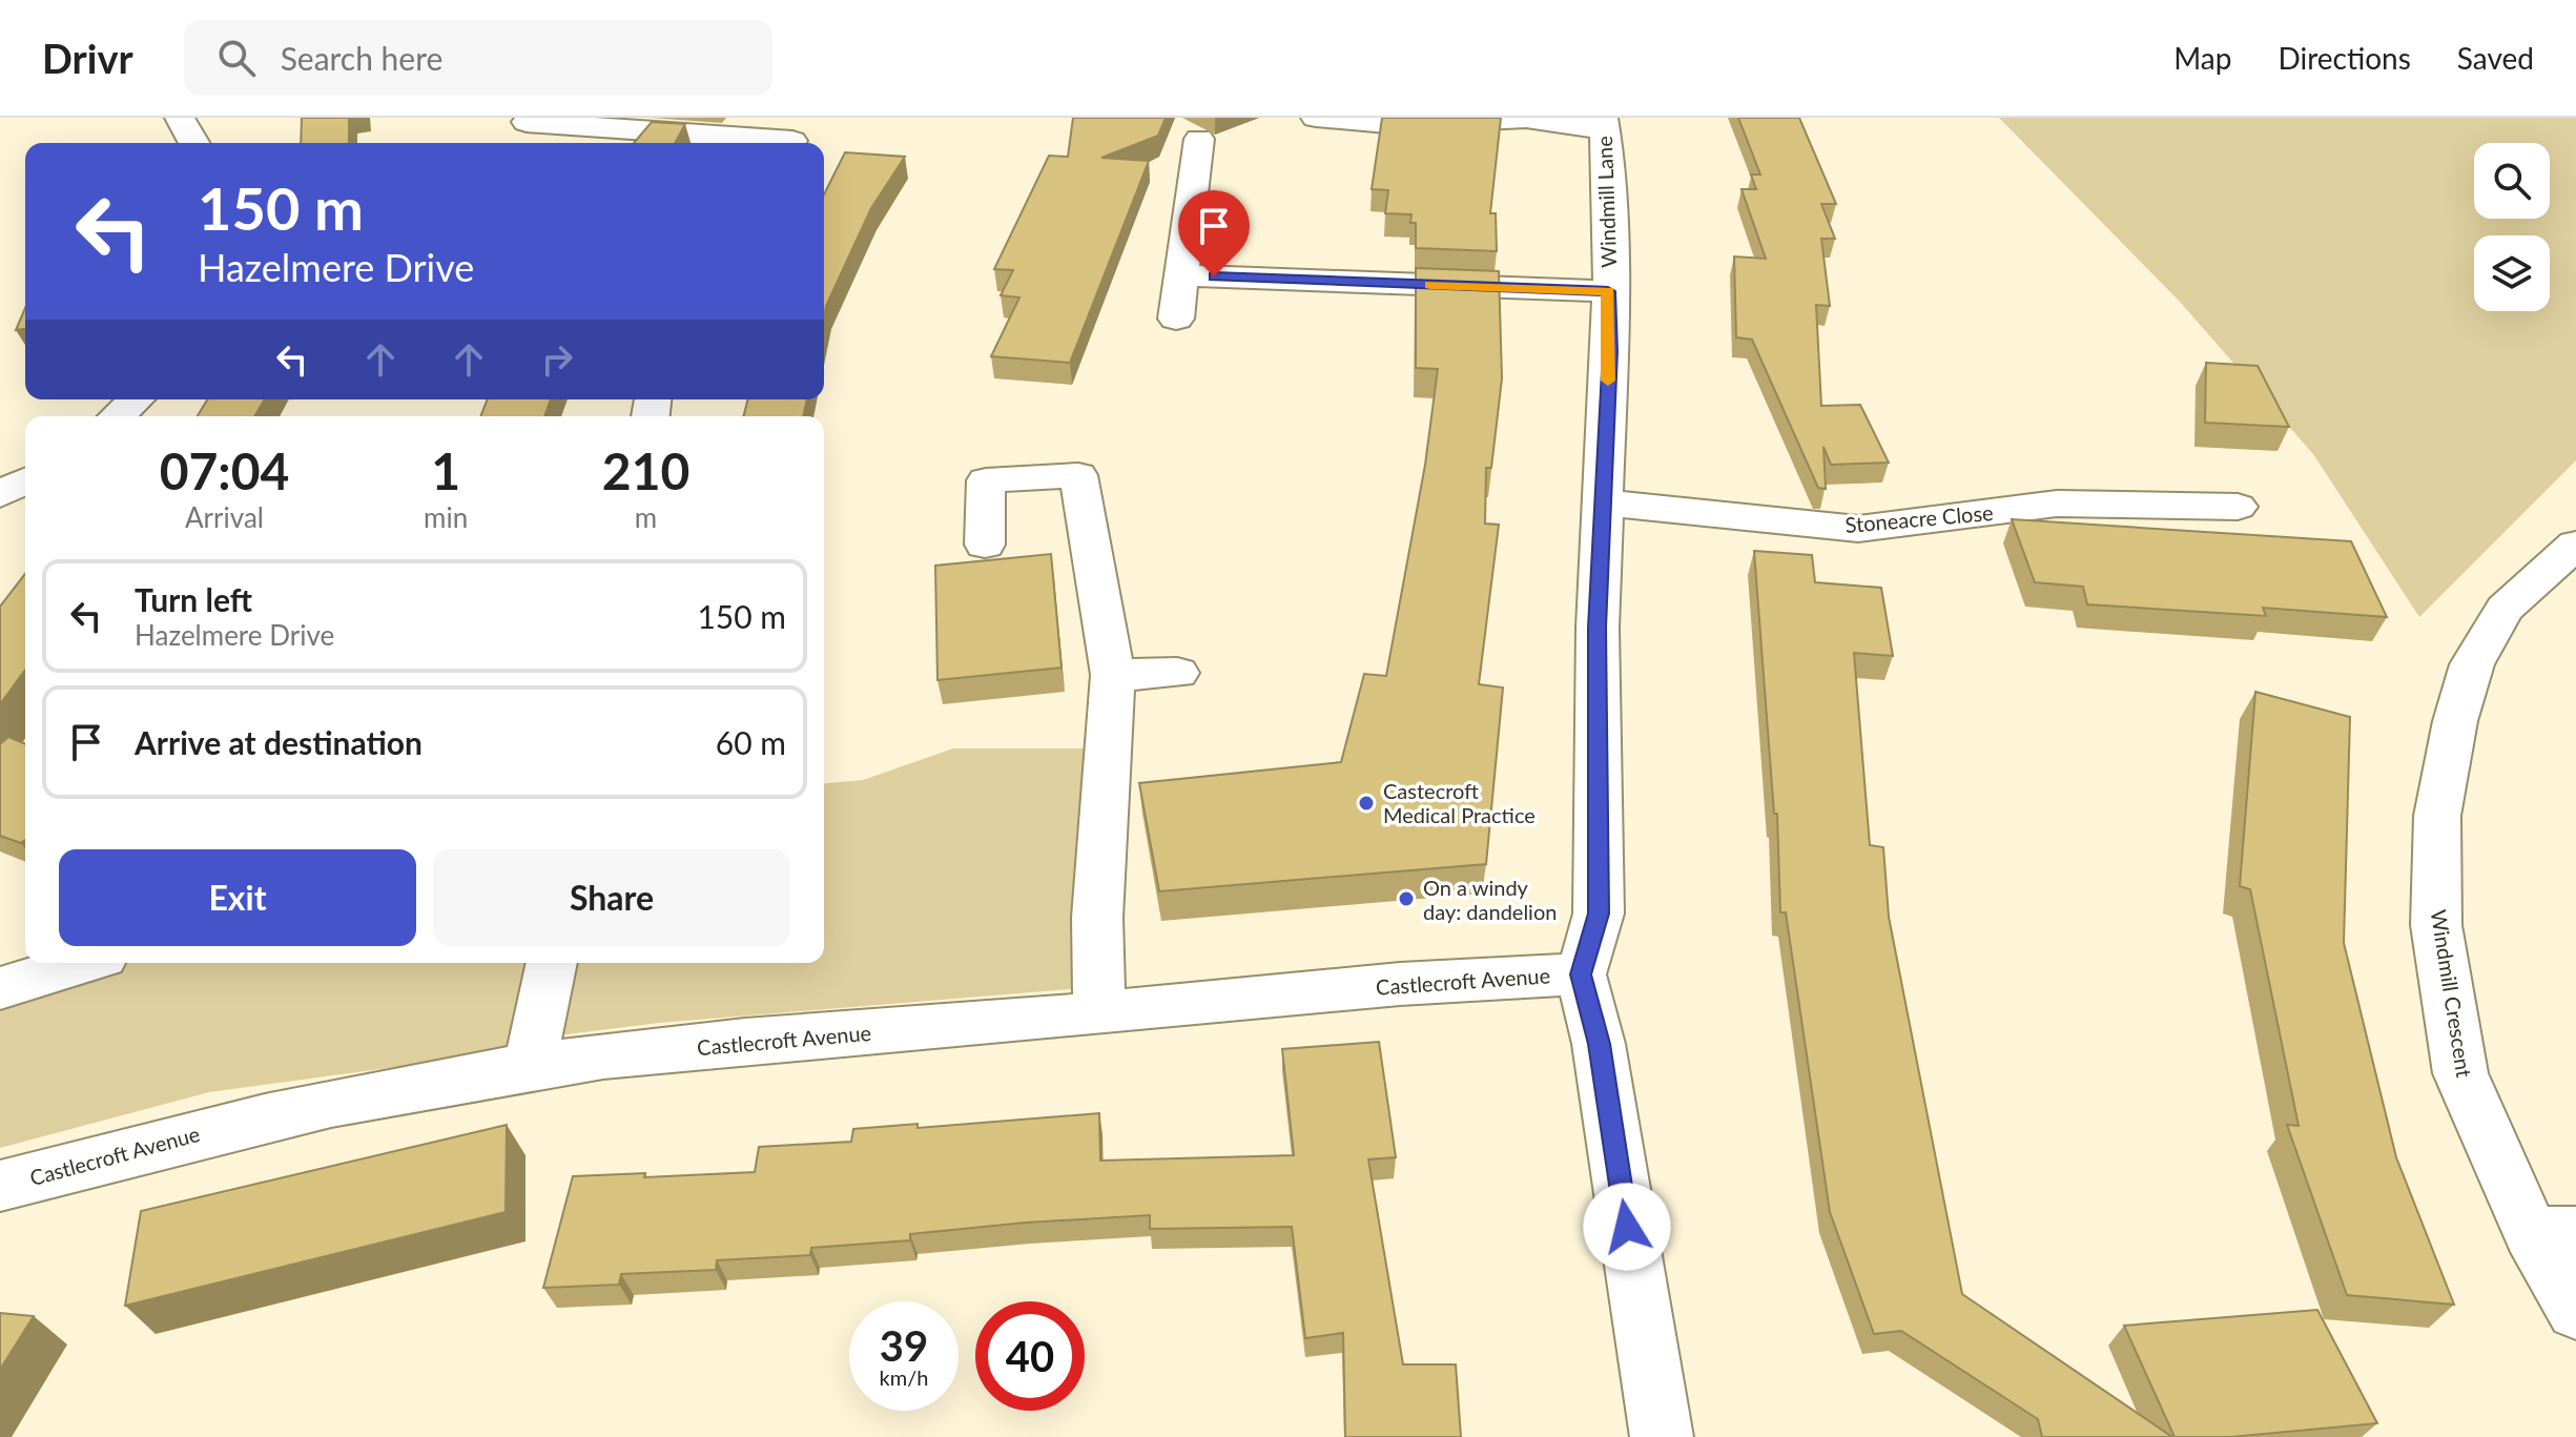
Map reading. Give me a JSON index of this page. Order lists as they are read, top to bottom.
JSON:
{
  "streets": {
    "street": [
      "Windmill Lane",
      "Stoneacre Close",
      "Castlecroft Avenue",
      "Windmill Crescent"
    ]
  },
  "crossings": [
    ["Windmill Lane", "Stoneacre Close"],
    ["Windmill Lane", "Castlecroft Avenue"]
  ],
  "places": ["Castecroft Medical Practice", "On a windy day: dandelion"],
  "page": {
    "header": "Drivr",
    "search": "Search here",
    "nav": ["Map", "Directions", "Saved"],
    "turn": ["150 m", "Hazelmere Drive"],
    "eta": [
      "07:04",
      "Arrival",
      "1",
      "min",
      "210",
      "m"
    ],
    "list": [
      {
        "name": "Turn left",
        "note": "Hazelmere Drive",
        "value": "150 m"
      },
      {
        "name": "Arrive at destination",
        "value": "60 m"
      }
    ],
    "buttons": ["Exit", "Share"],
    "speed": "39 km/h",
    "limit": "40"
  }
}
